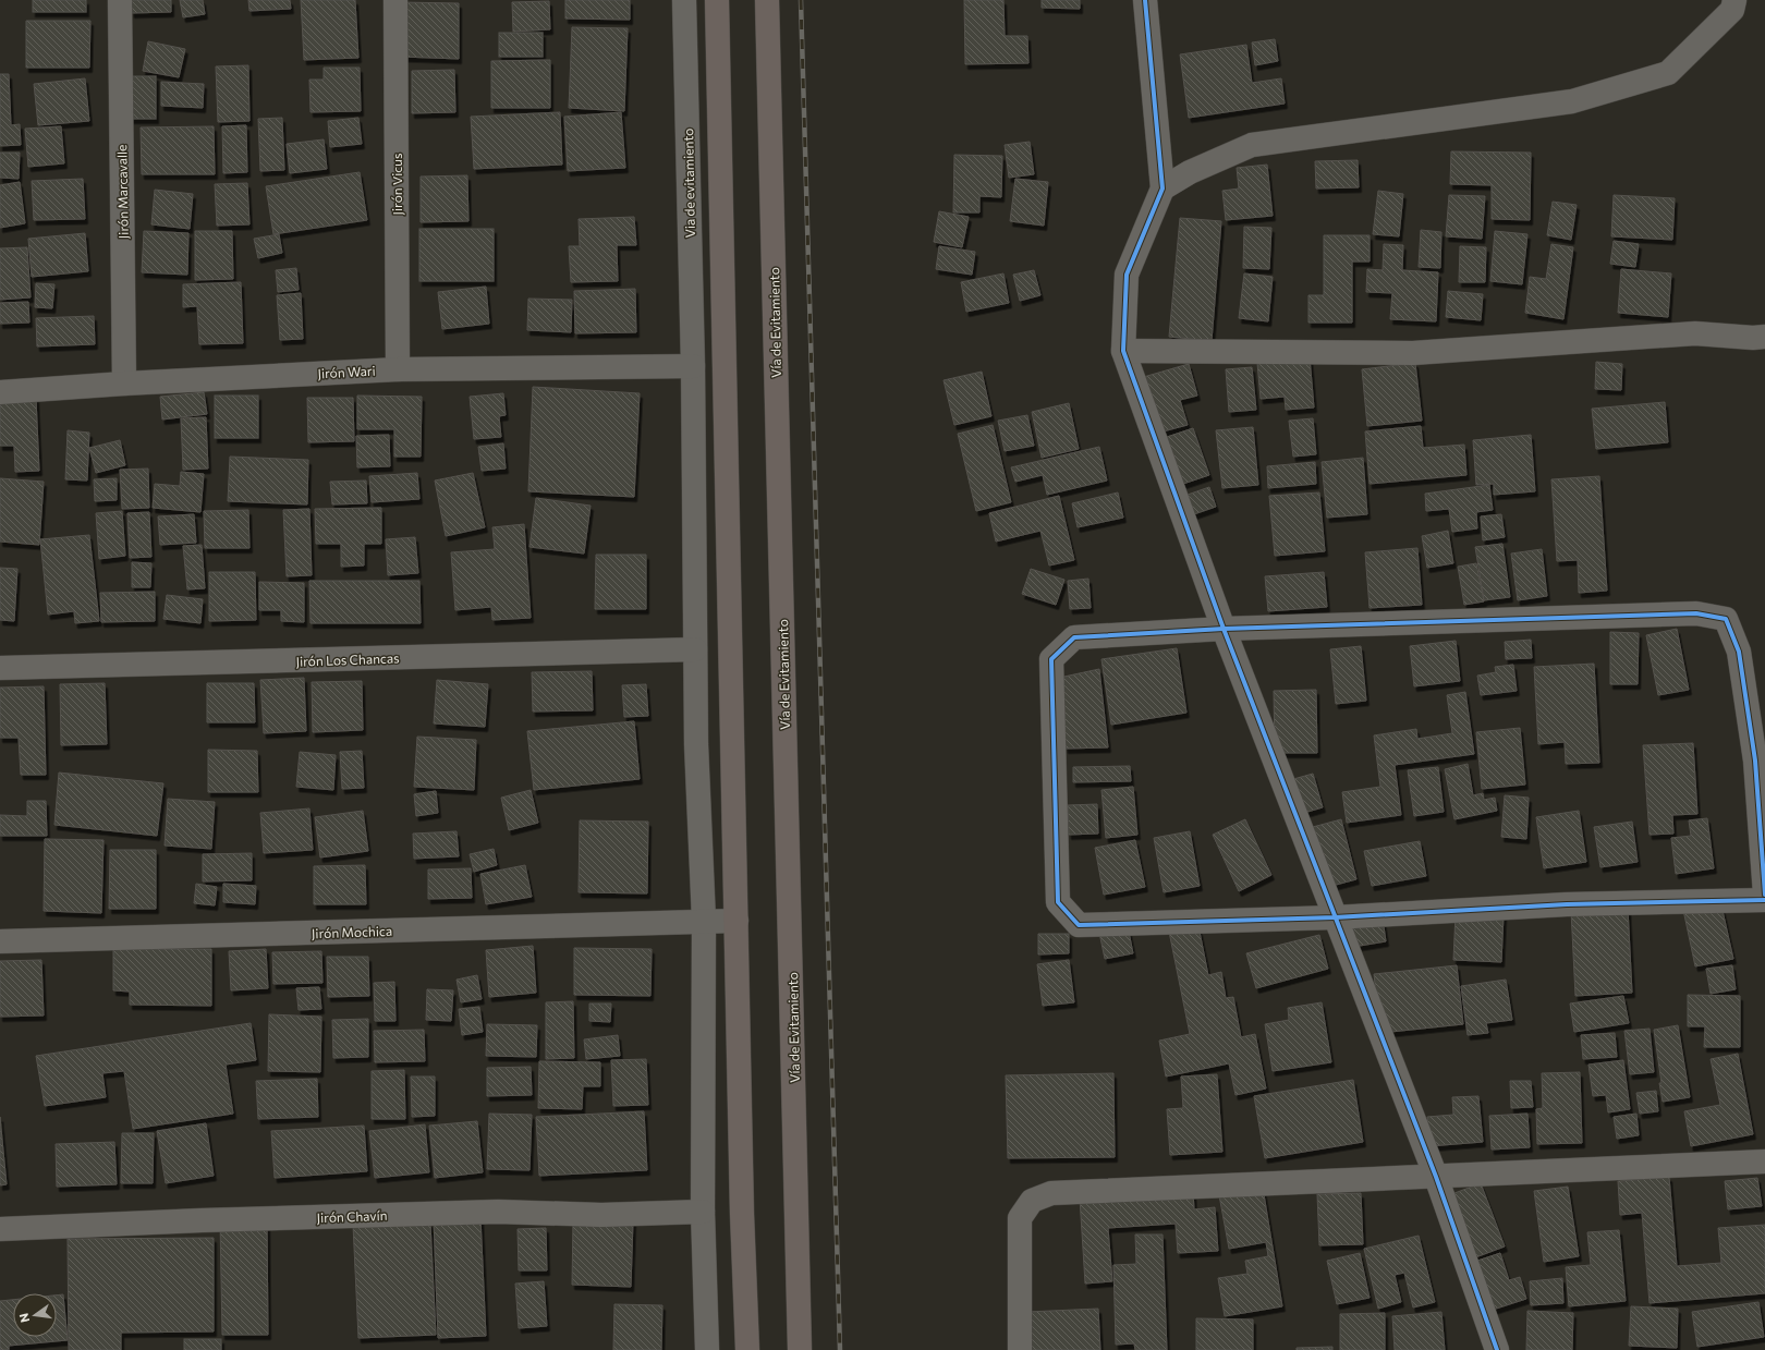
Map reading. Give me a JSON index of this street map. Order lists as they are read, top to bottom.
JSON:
{
  "streets": {
    "highway": ["Vía de Evitamiento"],
    "street": [
      "Via de evitamiento",
      "Jirón Vicus",
      "Jirón Marcavalle",
      "Jirón Wari",
      "Jirón Los Chancas",
      "Jirón Mochica",
      "Jirón Chavín"
    ]
  },
  "crossings": [
    ["Via de evitamiento", "Jirón Wari"],
    ["Via de evitamiento", "Jirón Los Chancas"],
    ["Via de evitamiento", "Jirón Mochica"],
    ["Via de evitamiento", "Jirón Chavín"],
    ["Jirón Vicus", "Jirón Wari"],
    ["Jirón Marcavalle", "Jirón Wari"]
  ],
  "north": "left"
}
